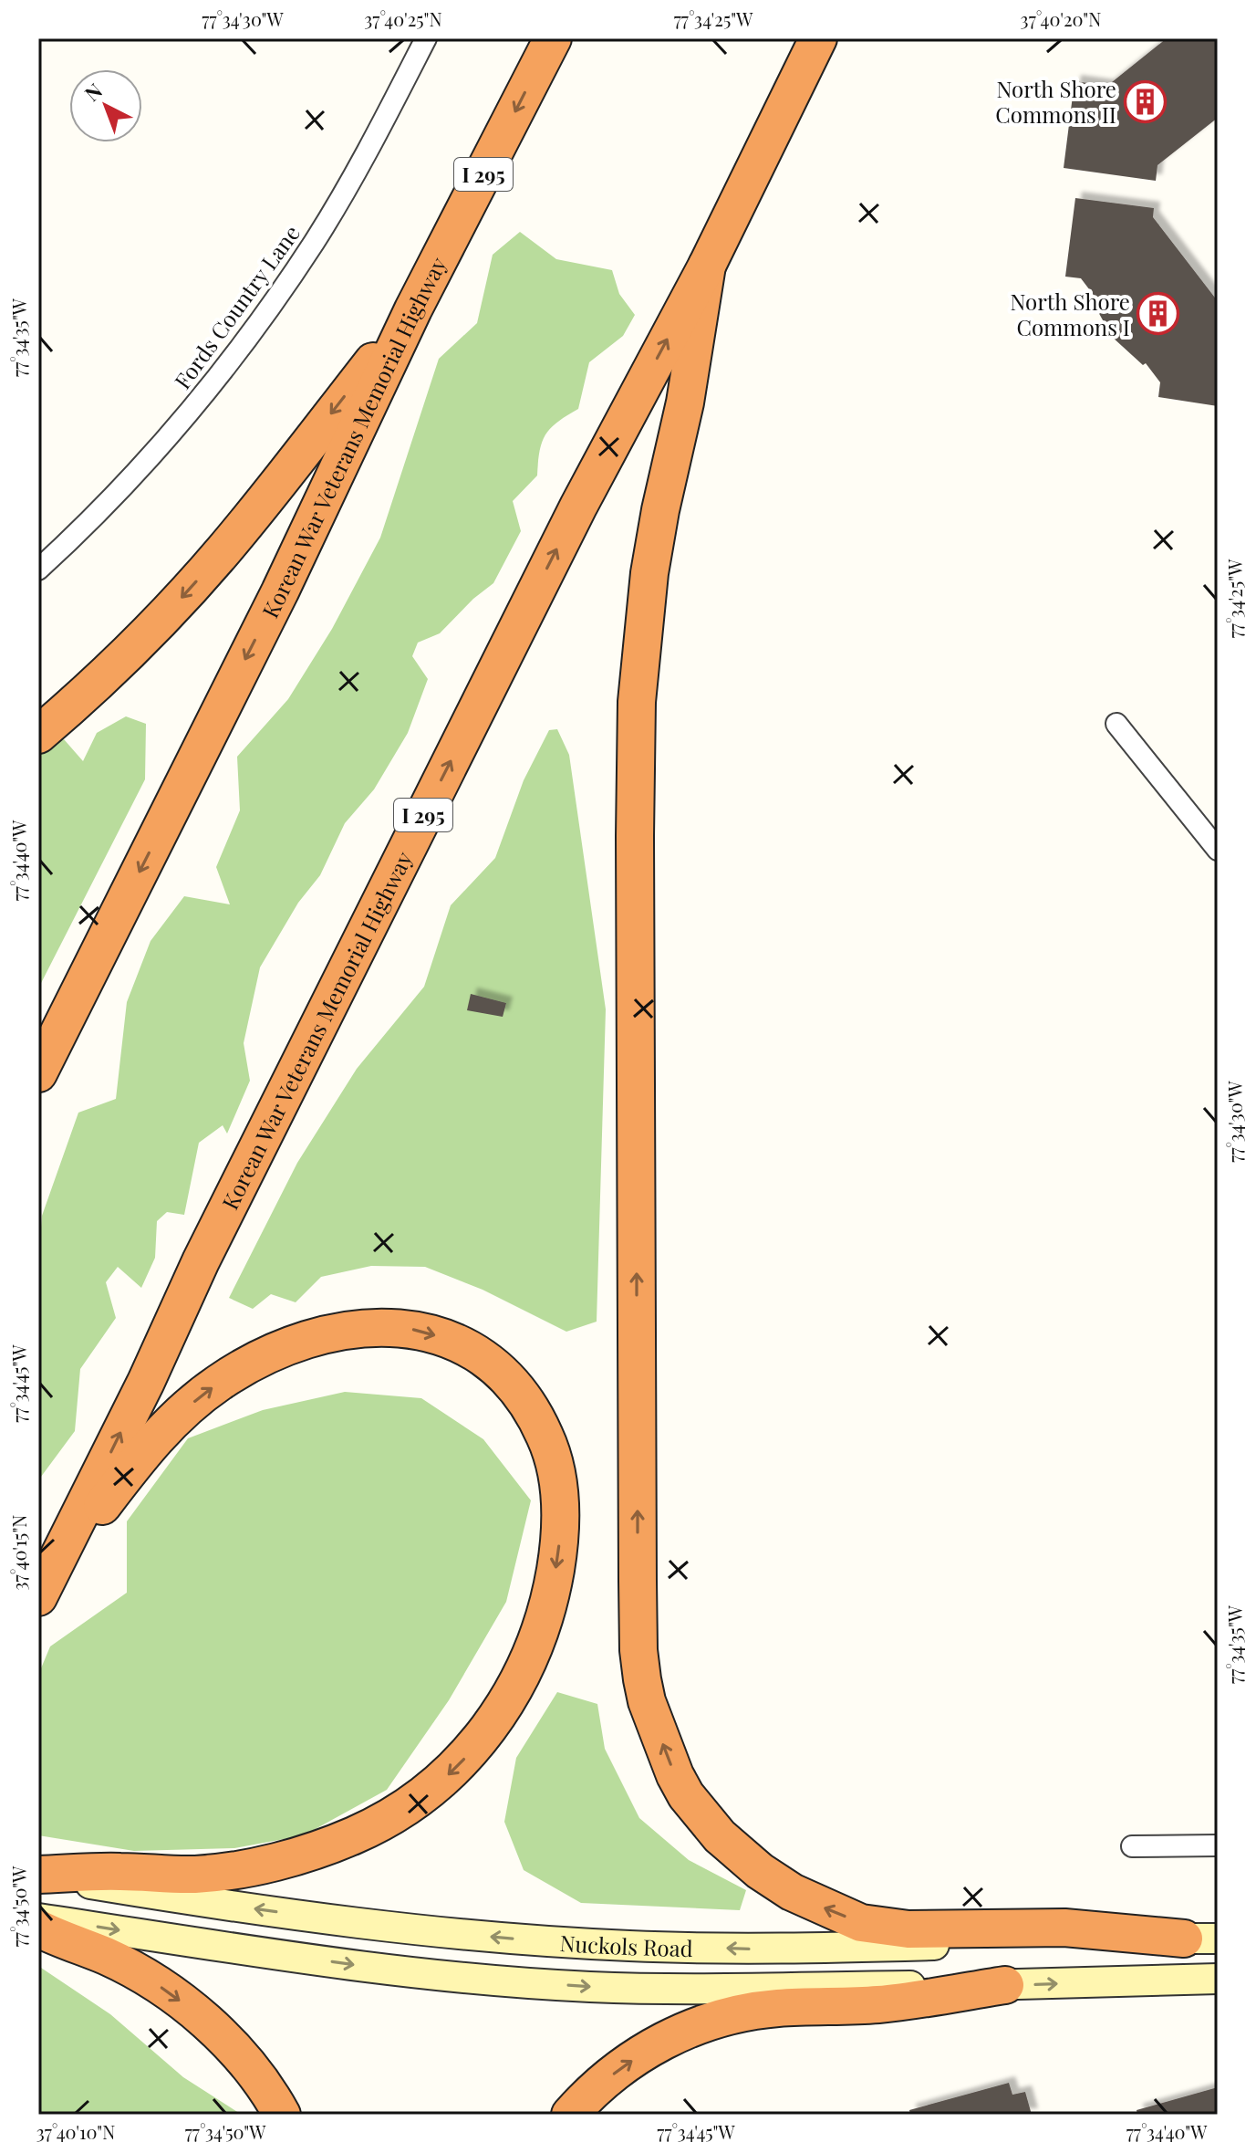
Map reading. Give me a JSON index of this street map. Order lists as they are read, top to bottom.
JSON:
{
  "streets": {
    "highway": ["I 295", "Korean War Veterans Memorial Highway"],
    "main road": ["Nuckols Road"],
    "street": ["Fords Country Lane"]
  },
  "places": {
    "building": ["North Shore Commons II", "North Shore Commons I"]
  },
  "north": "top left",
  "coordinates": [
    "77°34'30\"W",
    "37°40'25\"N",
    "77°34'25\"W",
    "37°40'20\"N",
    "77°34'35\"W",
    "77°34'40\"W",
    "77°34'45\"W",
    "37°40'15\"N",
    "77°34'50\"W",
    "37°40'10\"N"
  ]
}
